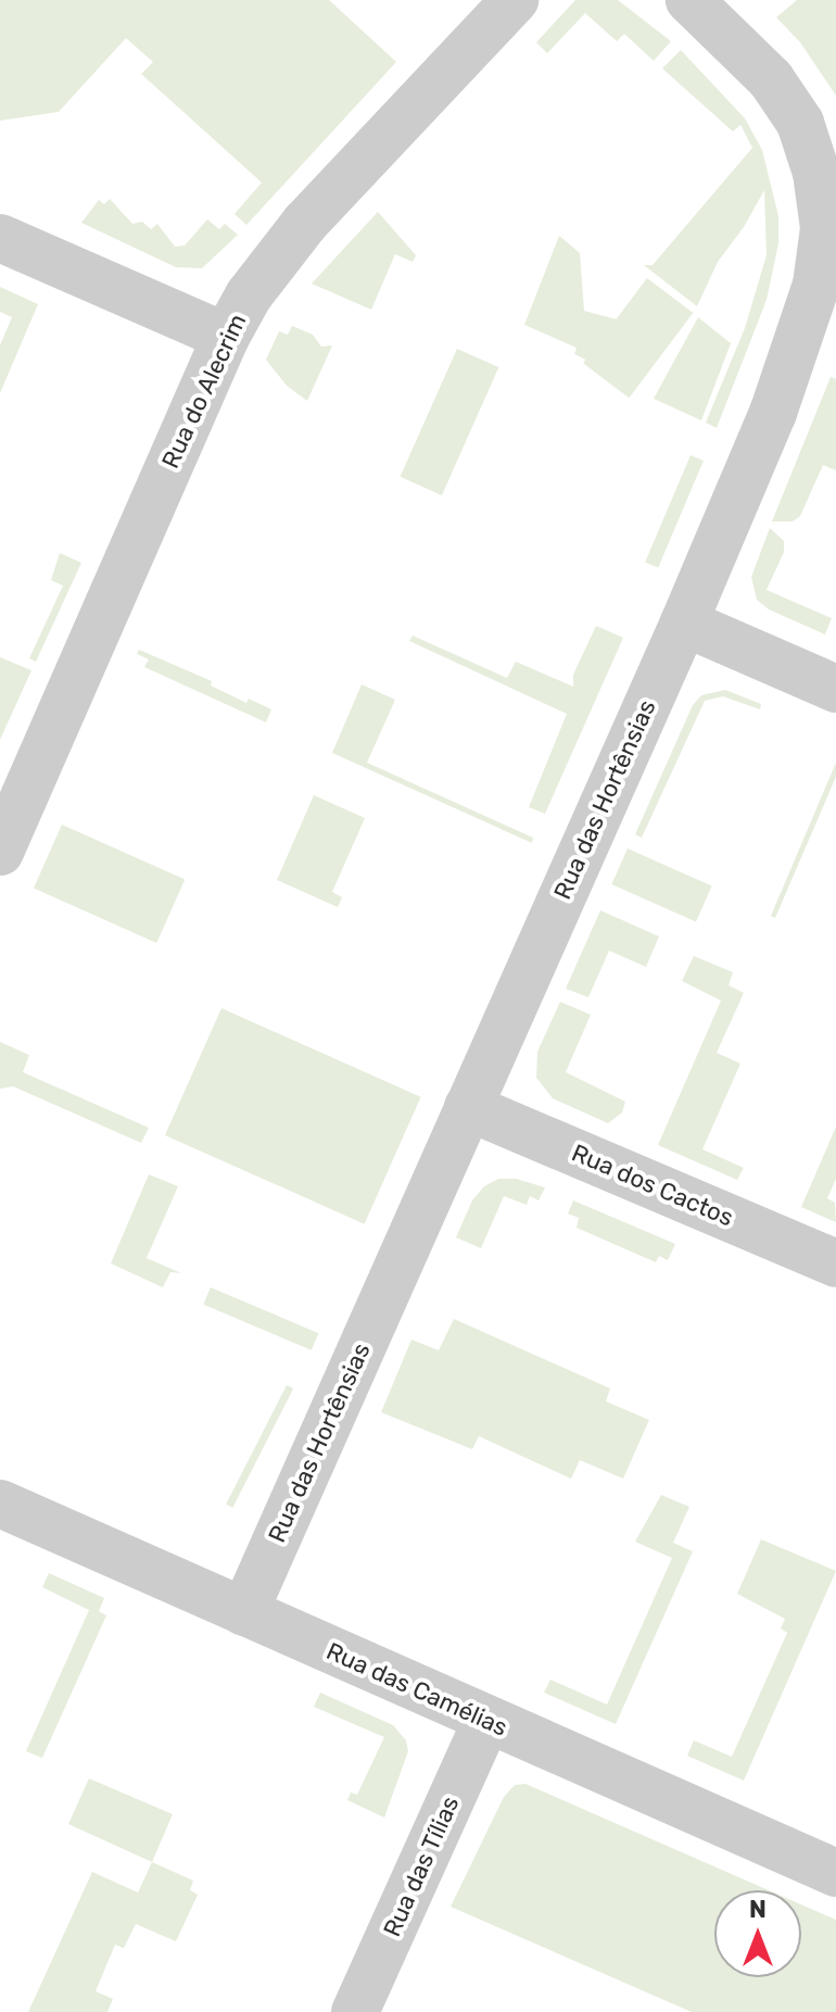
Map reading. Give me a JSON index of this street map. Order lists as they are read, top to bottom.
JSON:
{
  "streets": {
    "street": [
      "Rua do Alecrim",
      "Rua das Hortênsias",
      "Rua dos Cactos",
      "Rua das Camélias",
      "Rua das Tílias"
    ]
  },
  "crossings": [
    ["Rua das Hortênsias", "Rua dos Cactos"],
    ["Rua das Hortênsias", "Rua das Camélias"],
    ["Rua das Camélias", "Rua das Tílias"]
  ],
  "north": "top"
}
